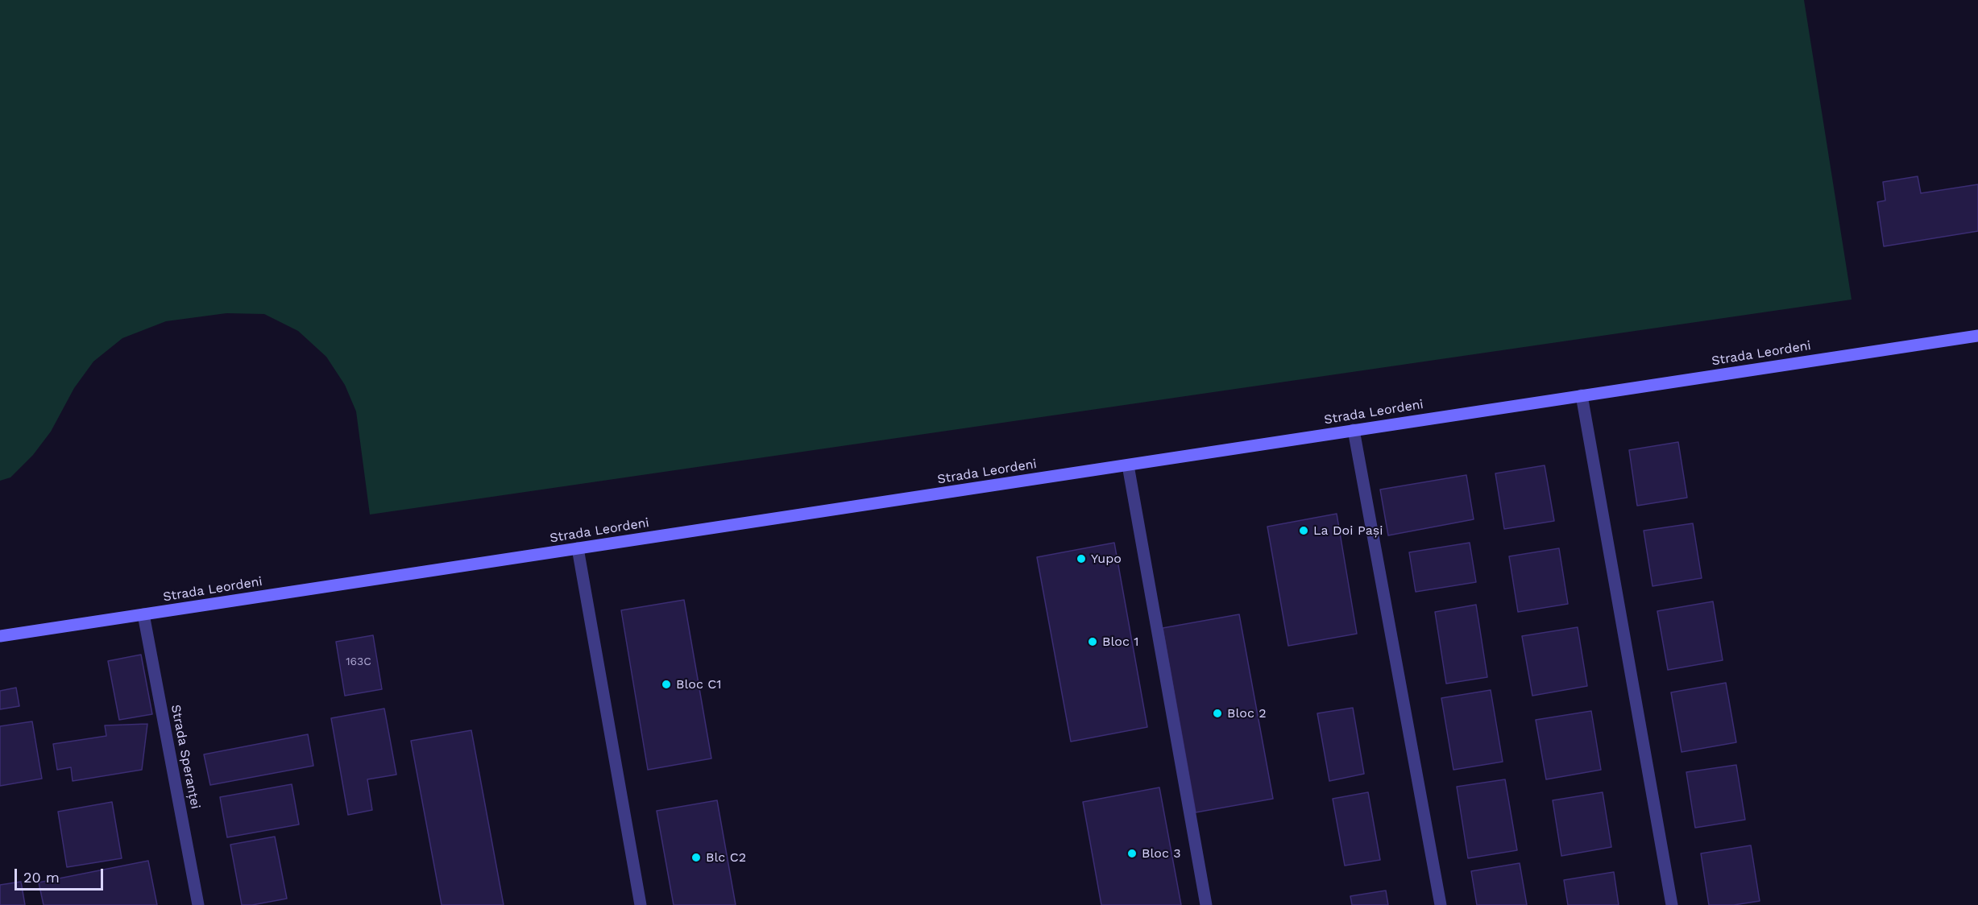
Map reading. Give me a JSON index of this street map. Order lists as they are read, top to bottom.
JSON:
{
  "streets": {
    "main road": ["Strada Leordeni"],
    "street": ["Strada Speranței"]
  },
  "crossings": [
    ["Strada Leordeni", "Strada Speranței"]
  ],
  "places": [
    "La Doi Pași",
    "Yupo",
    "Bloc 1",
    "Bloc C1",
    "Bloc 2",
    "Bloc 3",
    "Blc C2"
  ],
  "house_numbers": ["163C"],
  "scale_bar": "20 m"
}
